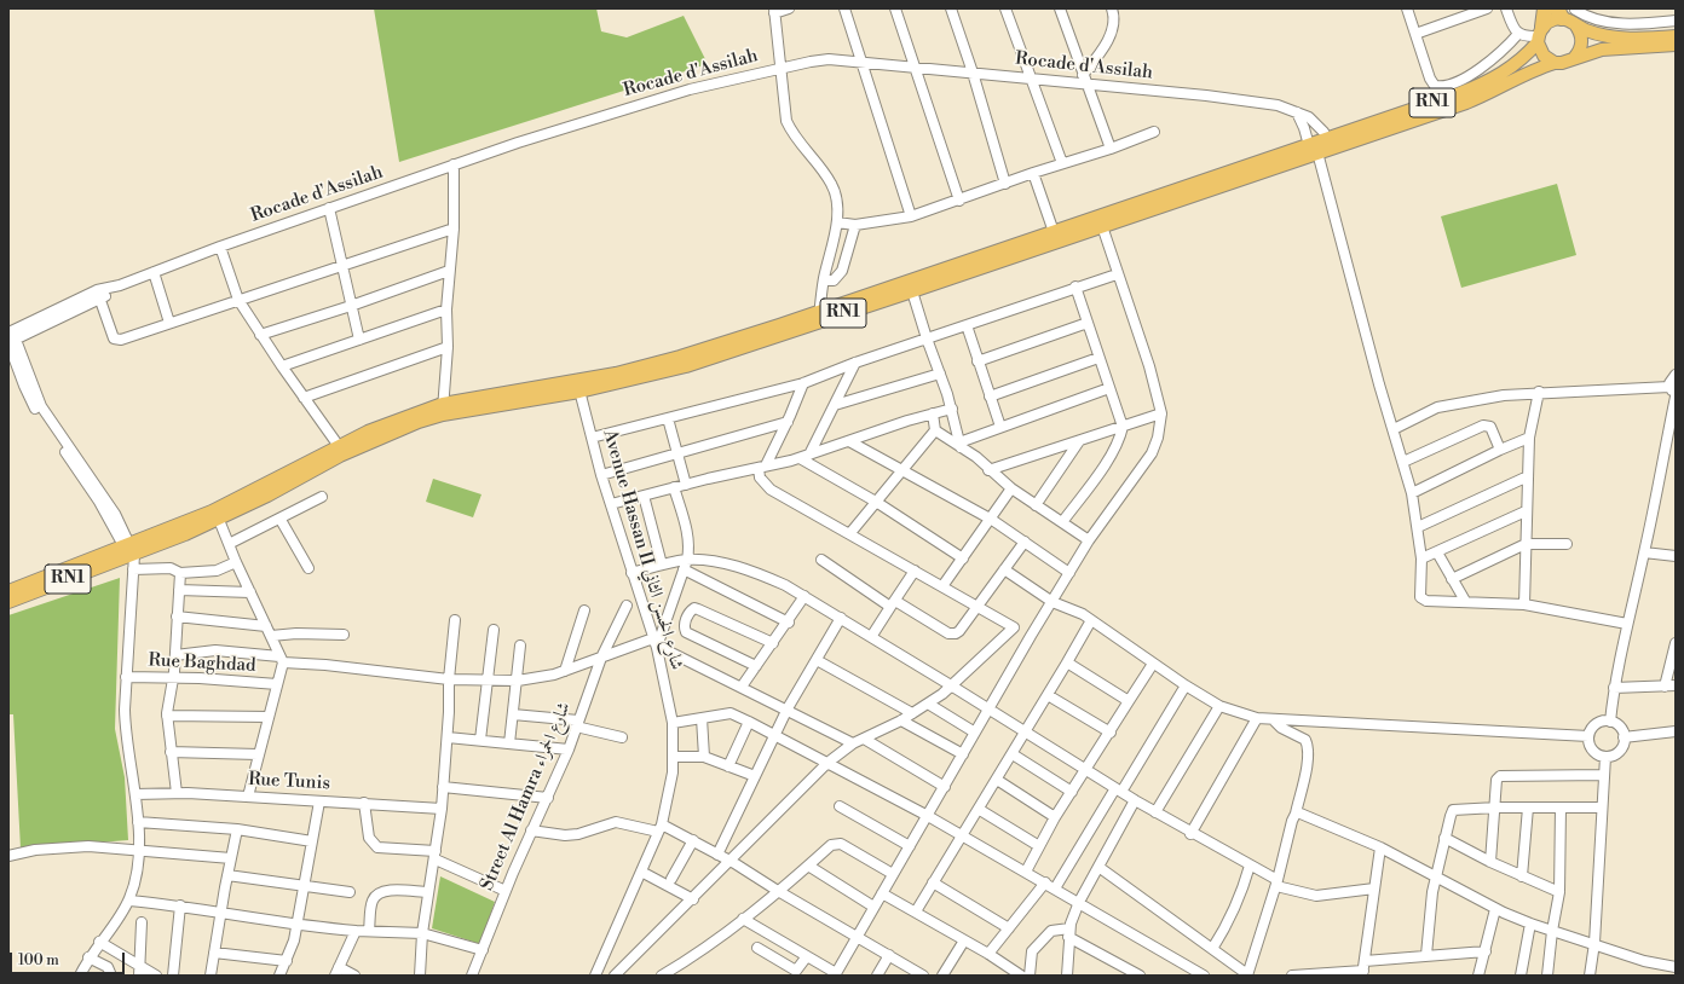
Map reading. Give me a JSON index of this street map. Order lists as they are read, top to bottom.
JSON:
{
  "streets": {
    "main road": ["RN1"],
    "street": [
      "Rocade d'Assilah",
      "Avenue Hassan II شارع الحسن الثاني",
      "Rue Baghdad",
      "Rue Tunis",
      "Street Al Hamra شارع الحمراء"
    ]
  },
  "crossings": [
    ["Rocade d'Assilah", "RN1"],
    ["RN1", "Avenue Hassan II شارع الحسن الثاني"]
  ],
  "scale_bar": "100 m"
}
